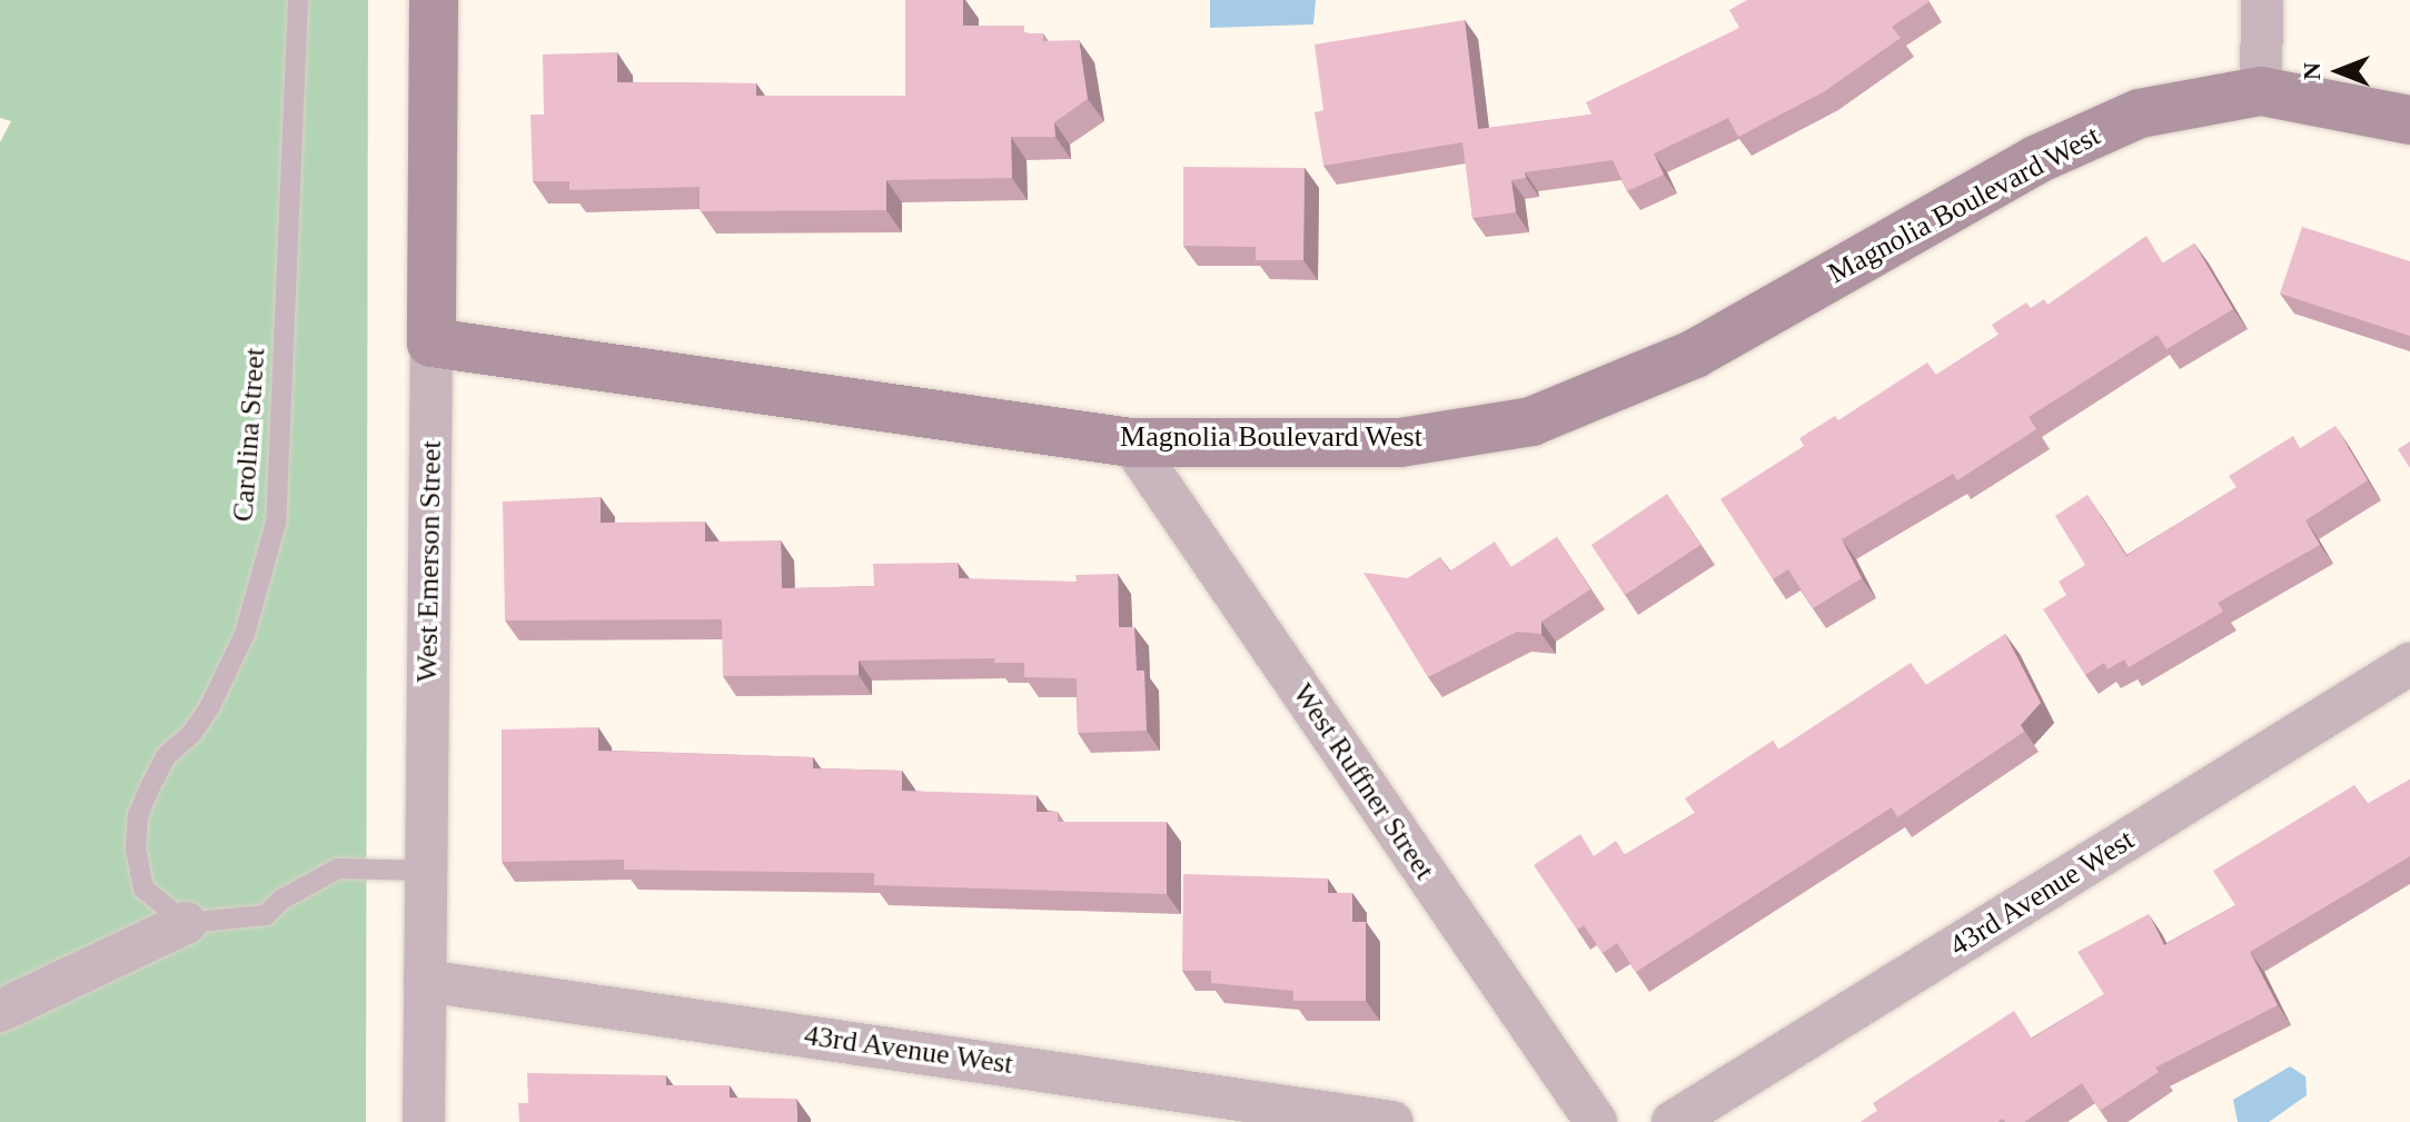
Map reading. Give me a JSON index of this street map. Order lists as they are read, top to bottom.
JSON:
{
  "streets": {
    "street": [
      "Magnolia Boulevard West",
      "West Emerson Street",
      "West Ruffner Street",
      "43rd Avenue West"
    ],
    "lane": ["Carolina Street"]
  },
  "crossings": [
    ["Magnolia Boulevard West", "West Emerson Street"],
    ["Magnolia Boulevard West", "West Ruffner Street"],
    ["West Emerson Street", "43rd Avenue West"]
  ],
  "north": "left"
}
